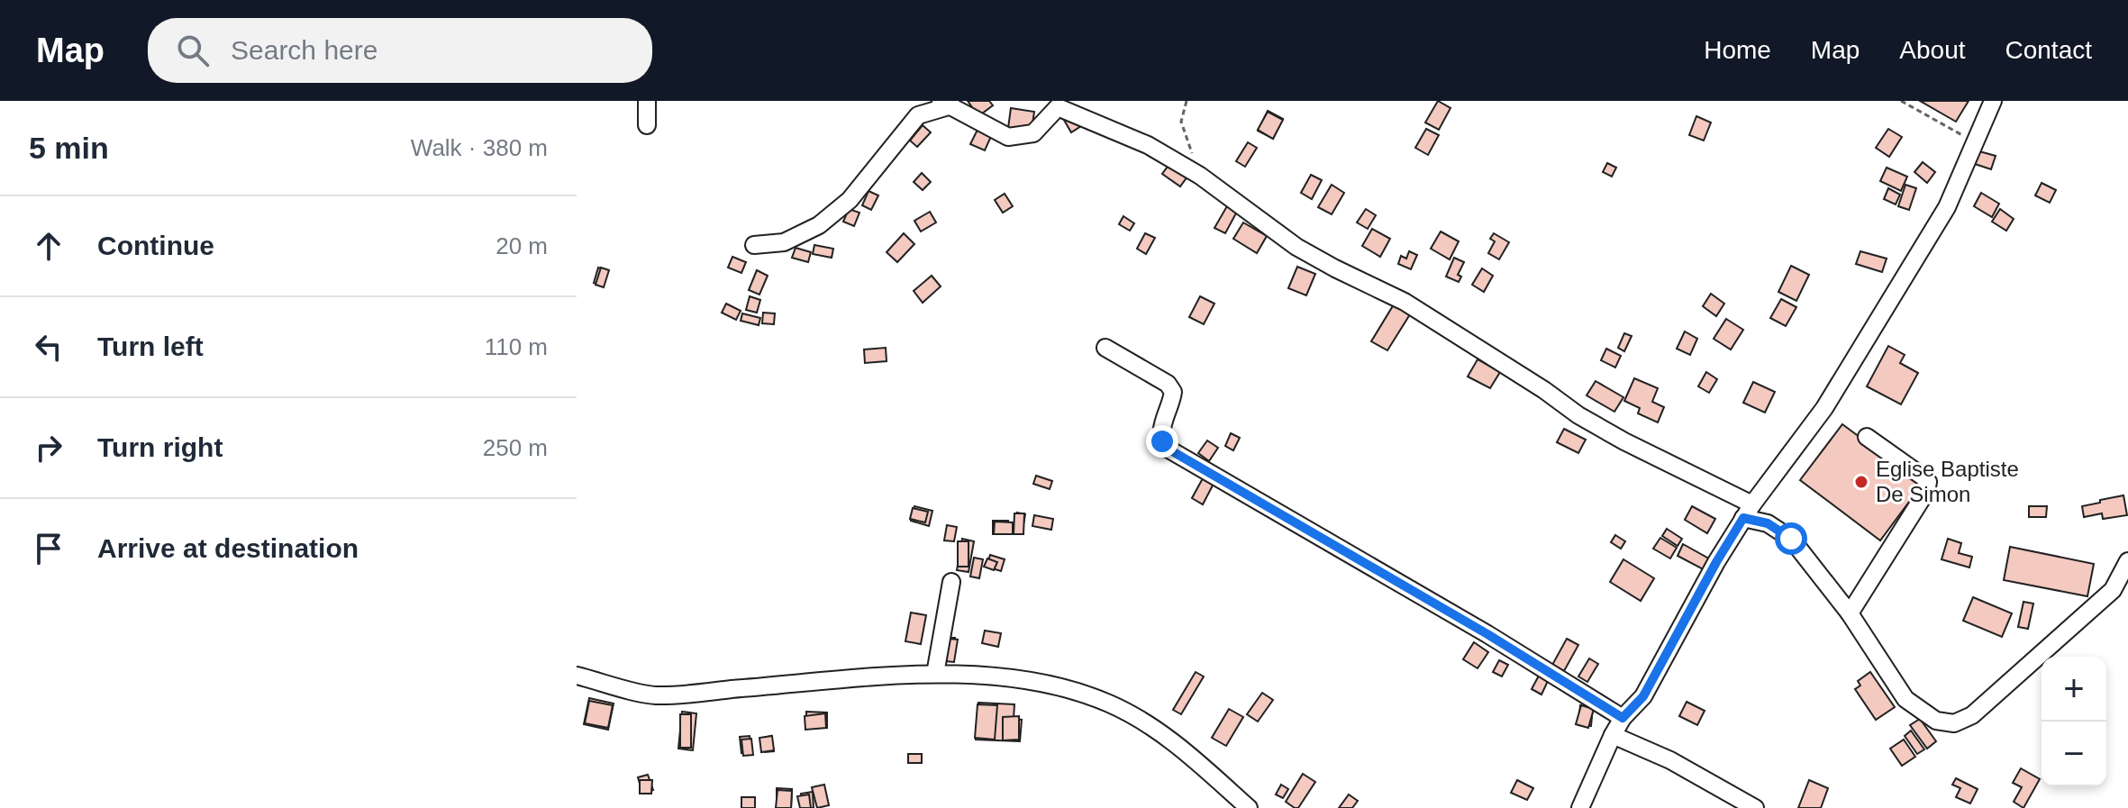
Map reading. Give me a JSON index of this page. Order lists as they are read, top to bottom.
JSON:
{
  "places": ["Eglise Baptiste De Simon"],
  "page": {
    "header": "Map",
    "search": "Search here",
    "nav": [
      "Home",
      "Map",
      "About",
      "Contact"
    ],
    "heading": ["5 min", "Walk · 380 m"],
    "list": [
      ["Continue", "20 m"],
      ["Turn left", "110 m"],
      ["Turn right", "250 m"],
      "Arrive at destination"
    ],
    "map_buttons": ["+", "−"]
  }
}
